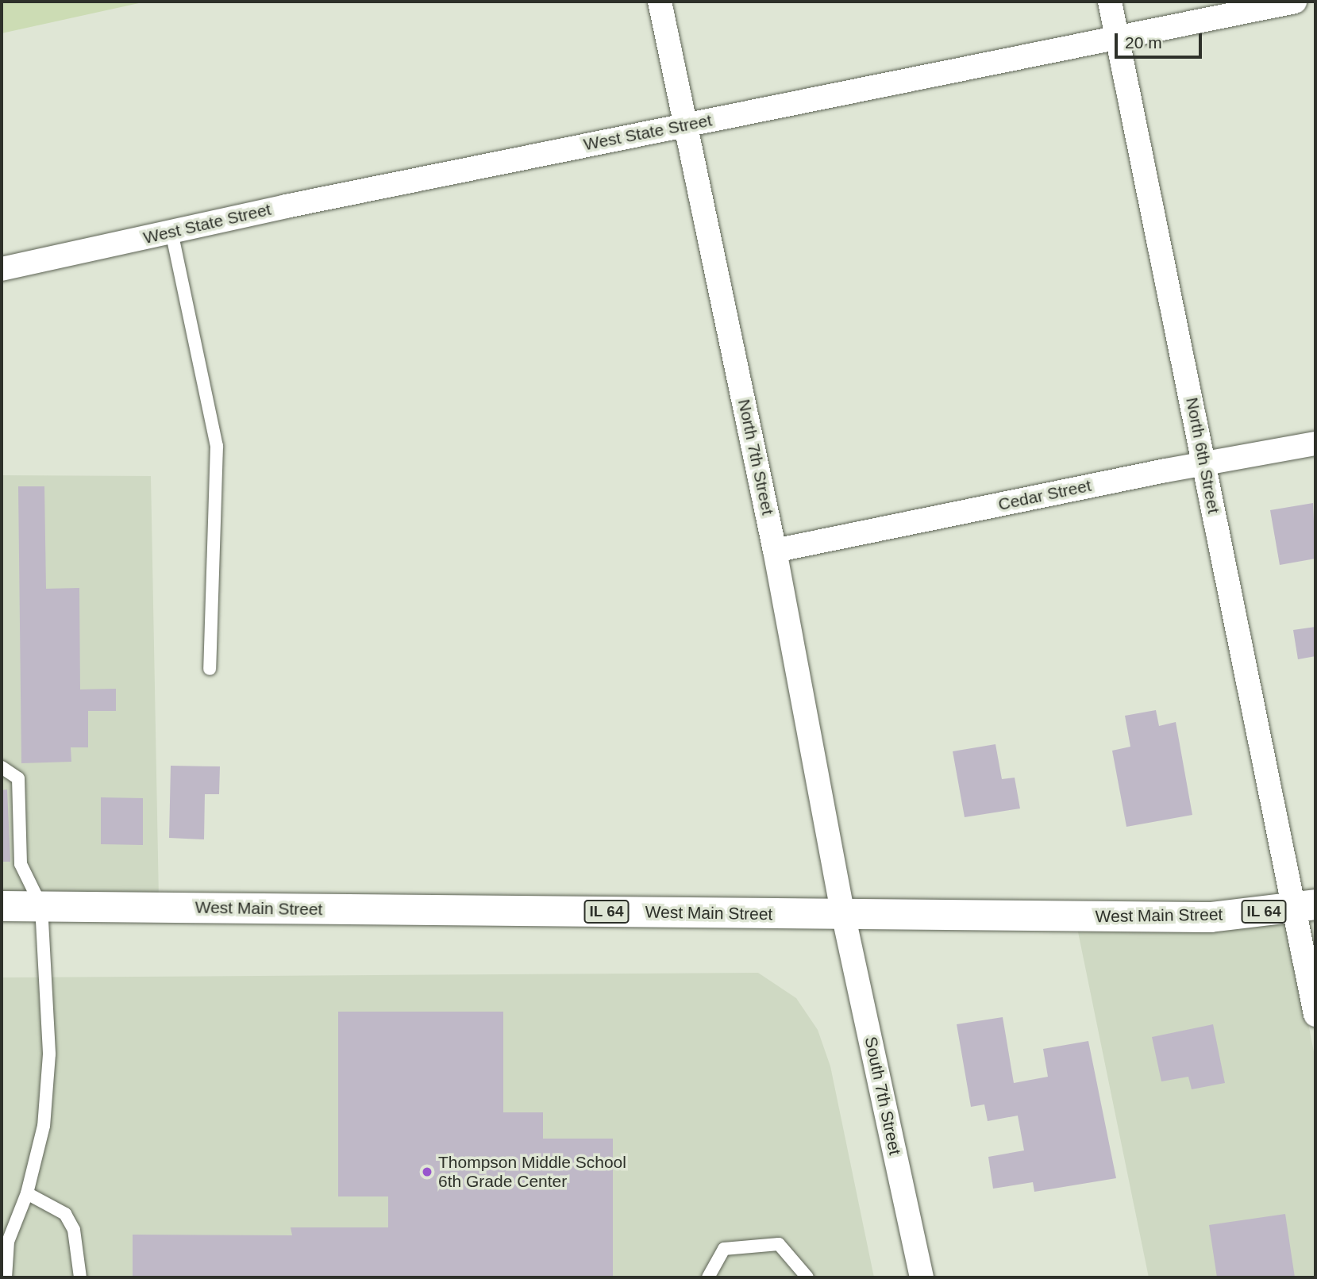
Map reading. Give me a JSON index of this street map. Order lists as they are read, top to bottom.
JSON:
{
  "streets": {
    "main road": ["West Main Street", "IL 64"],
    "street": [
      "West State Street",
      "North 6th Street",
      "North 7th Street",
      "Cedar Street",
      "South 7th Street"
    ]
  },
  "crossings": [
    ["West State Street", "North 6th Street"],
    ["West State Street", "North 7th Street"],
    ["North 6th Street", "Cedar Street"],
    ["North 6th Street", "West Main Street"],
    ["North 7th Street", "Cedar Street"],
    ["North 7th Street", "West Main Street"],
    ["North 7th Street", "South 7th Street"],
    ["West Main Street", "South 7th Street"]
  ],
  "places": ["Thompson Middle School 6th Grade Center"],
  "scale_bar": "20 m"
}
